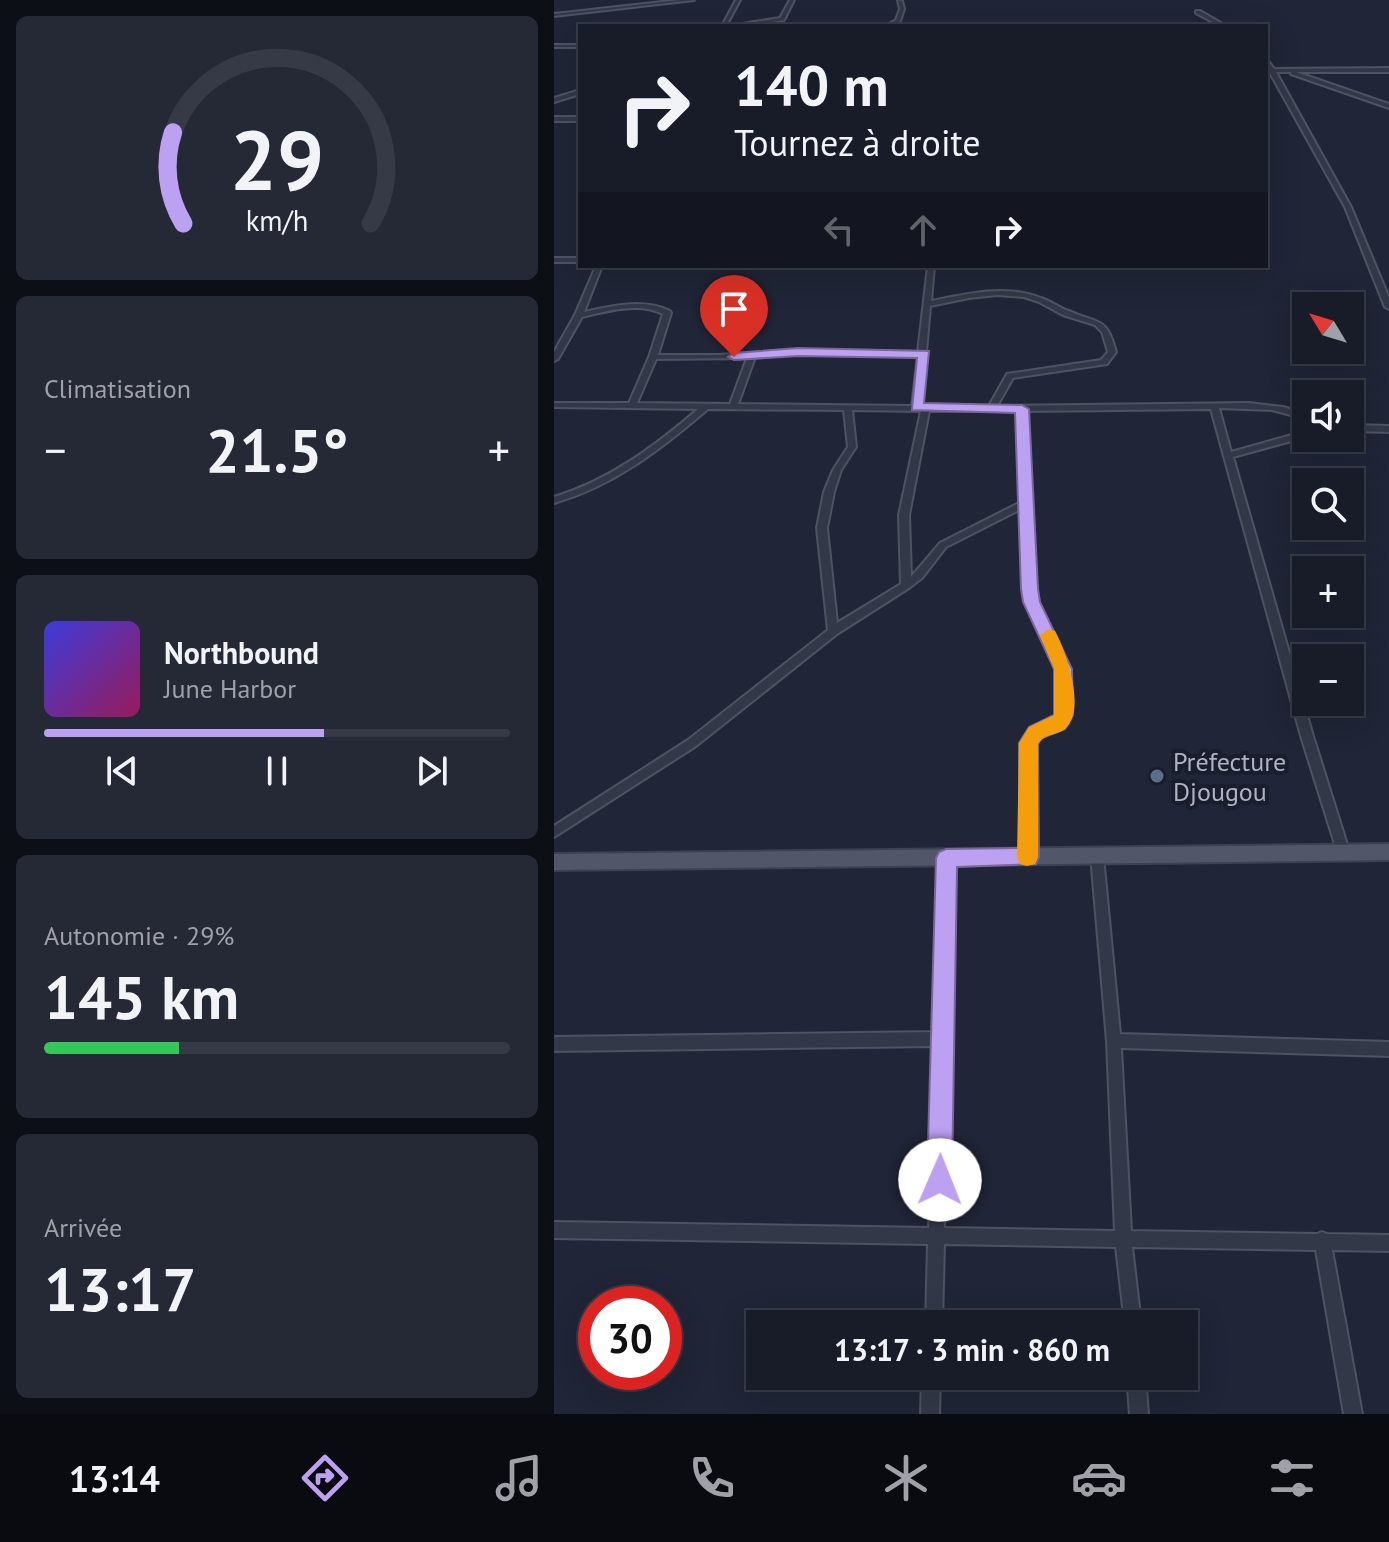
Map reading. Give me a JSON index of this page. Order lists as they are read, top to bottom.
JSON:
{
  "places": ["Préfecture Djougou"],
  "north": "top left",
  "page": {
    "turn": ["140 m", "Tournez à droite"],
    "map_buttons": ["+", "−"],
    "tile": [
      "Climatisation",
      ["Autonomie · 29%", "145 km"],
      ["Arrivée", "13:17"]
    ],
    "heat": ["−", "21.5°", "+"],
    "song": ["Northbound", "June Harbor"],
    "limit": "30",
    "trip": "13:17 · 3 min · 860 m",
    "tabs": "13:14",
    "gauge": ["29", "km/h"]
  }
}
